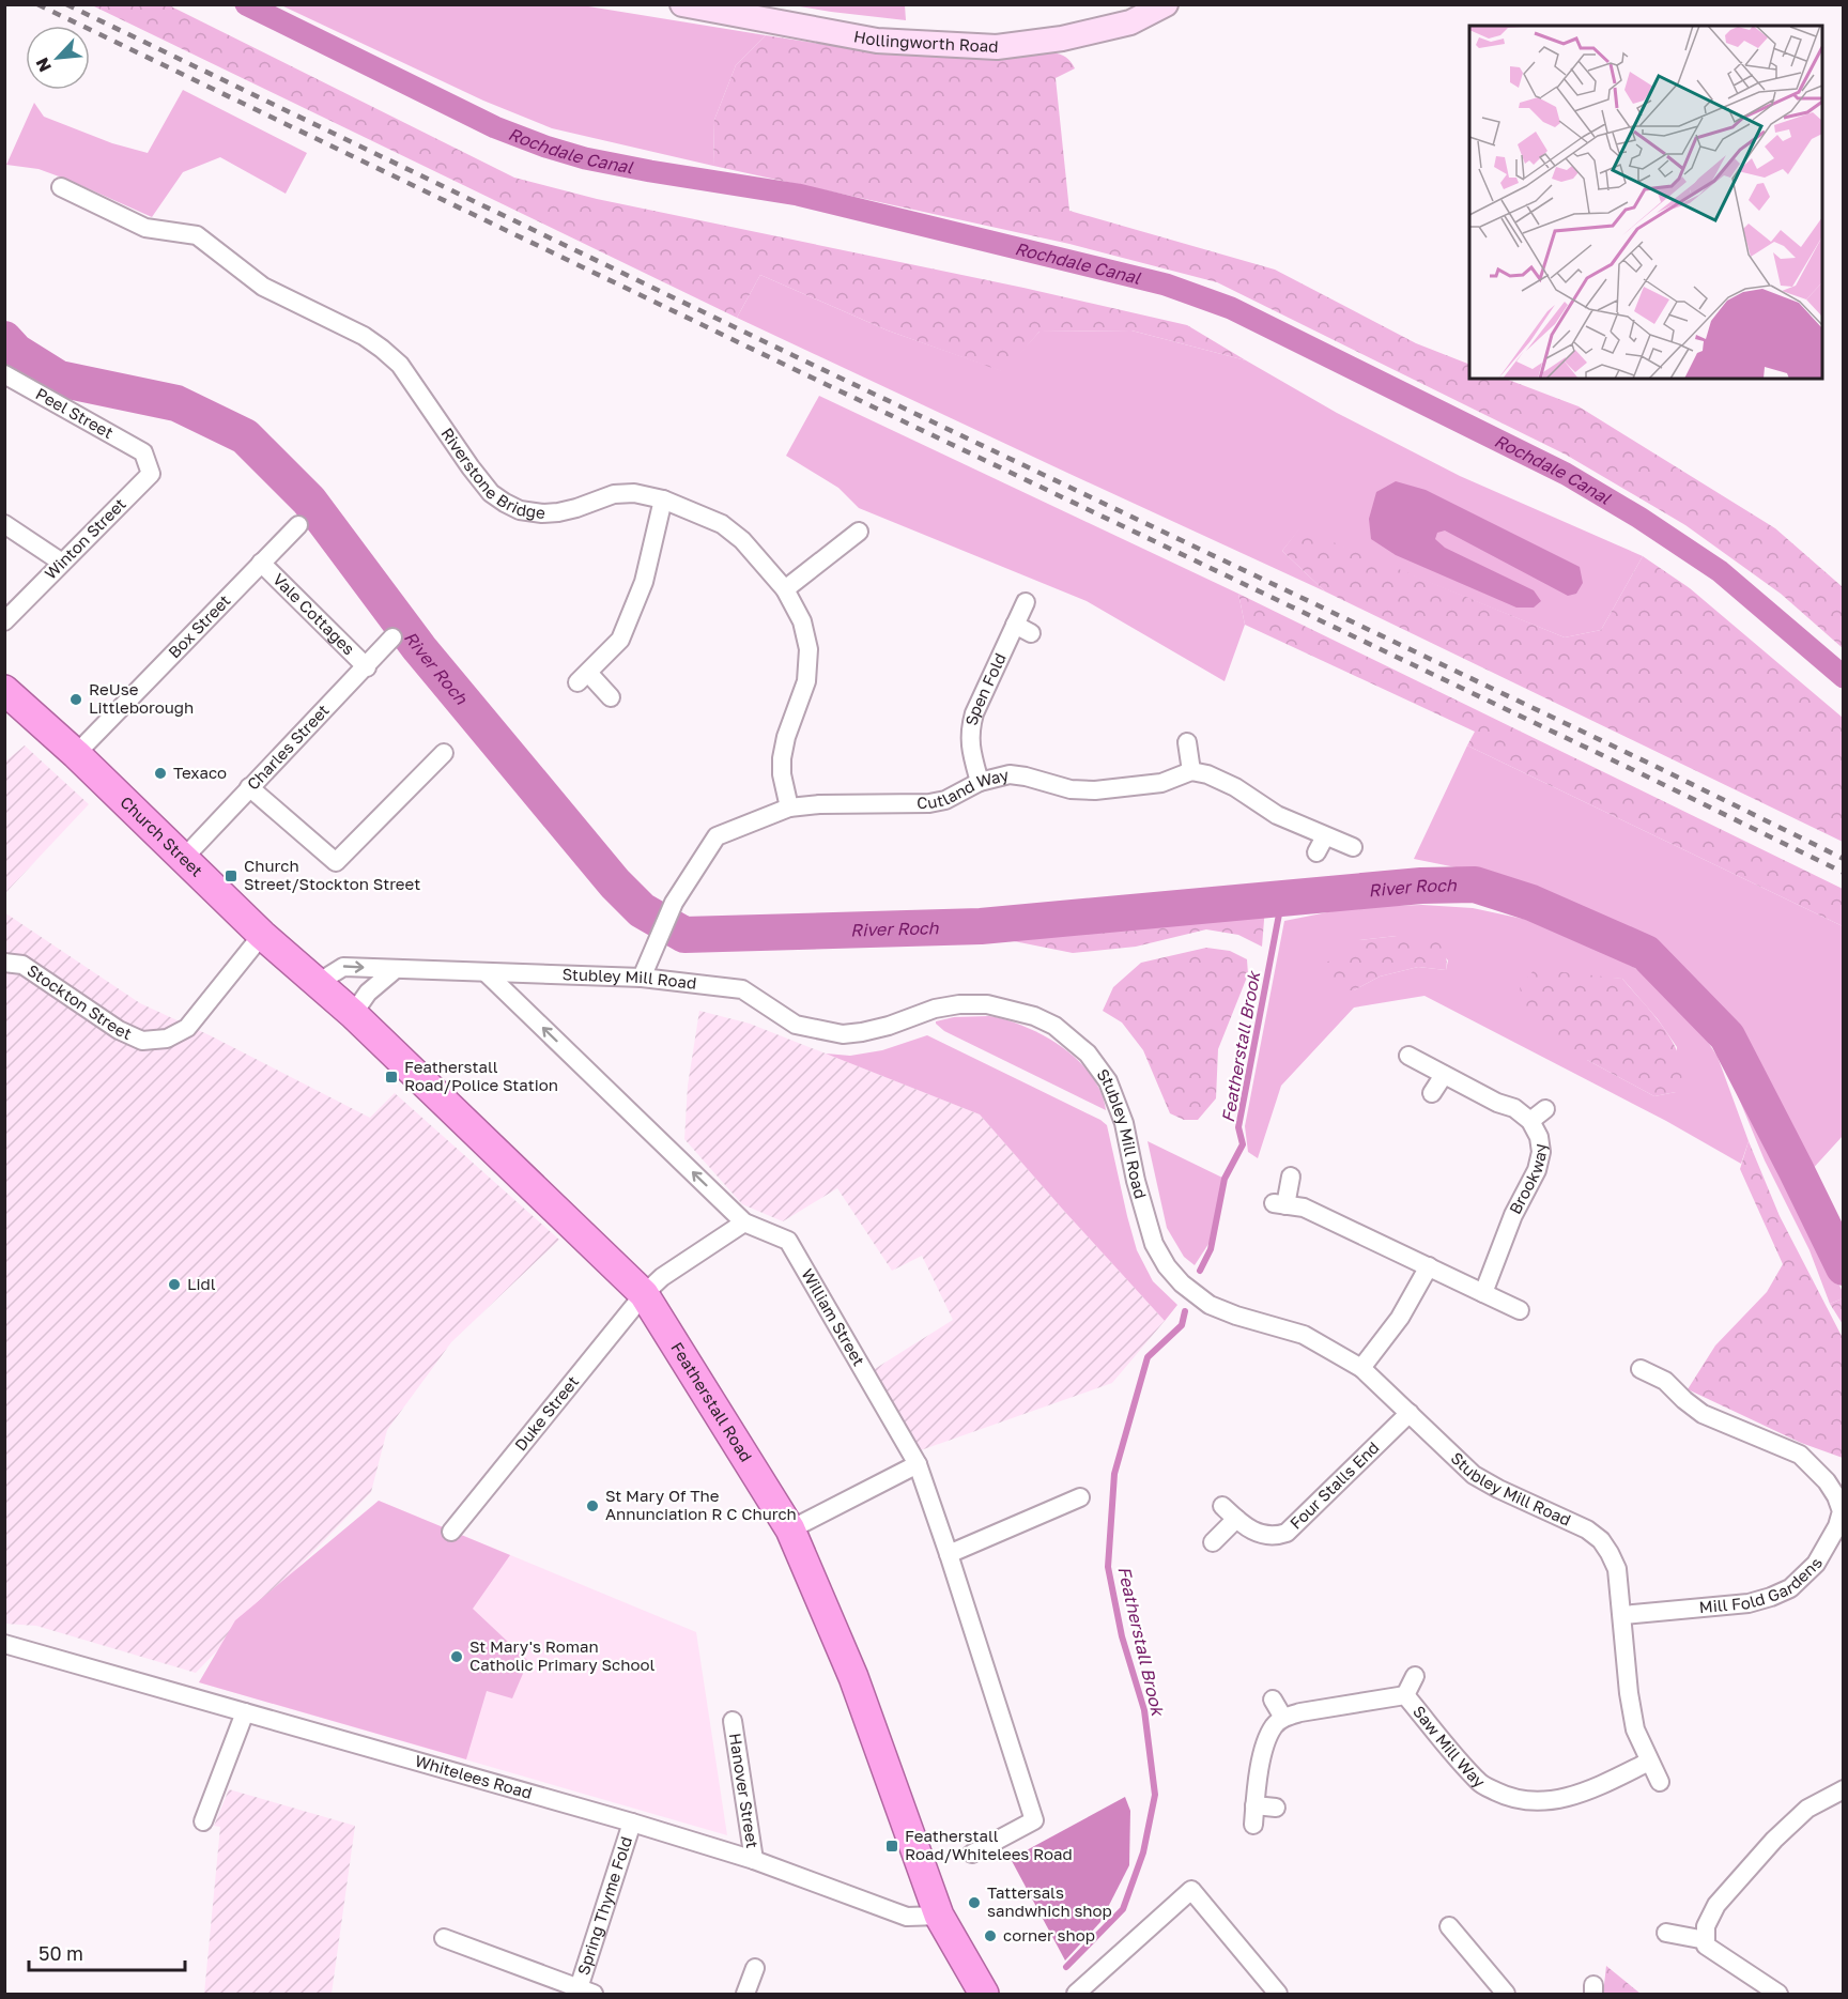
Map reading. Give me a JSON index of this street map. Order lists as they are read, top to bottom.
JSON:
{
  "streets": {
    "highway": ["Church Street", "Featherstall Road"],
    "main road": ["Hollingworth Road"],
    "street": [
      "Peel Street",
      "Riverstone Bridge",
      "Winton Street",
      "Vale Cottages",
      "Box Street",
      "Spen Fold",
      "Charles Street",
      "Cutland Way",
      "Stubley Mill Road",
      "Stockton Street",
      "Brookway",
      "William Street",
      "Duke Street",
      "Four Stalls End",
      "Mill Fold Gardens",
      "Saw Mill Way",
      "Whitelees Road",
      "Hanover Street",
      "Spring Thyme Fold"
    ]
  },
  "crossings": [
    ["Peel Street", "Winton Street"],
    ["Riverstone Bridge", "Cutland Way"],
    ["Vale Cottages", "Box Street"],
    ["Vale Cottages", "Charles Street"],
    ["Box Street", "Church Street"],
    ["Spen Fold", "Cutland Way"],
    ["Charles Street", "Church Street"],
    ["Cutland Way", "Stubley Mill Road"],
    ["Church Street", "Stubley Mill Road"],
    ["Church Street", "Stockton Street"],
    ["Church Street", "Featherstall Road"],
    ["Stubley Mill Road", "William Street"],
    ["Stubley Mill Road", "Featherstall Road"],
    ["Stubley Mill Road", "Four Stalls End"],
    ["Stubley Mill Road", "Mill Fold Gardens"],
    ["Stubley Mill Road", "Saw Mill Way"],
    ["William Street", "Duke Street"],
    ["Featherstall Road", "Duke Street"],
    ["Featherstall Road", "Whitelees Road"],
    ["Whitelees Road", "Hanover Street"],
    ["Whitelees Road", "Spring Thyme Fold"]
  ],
  "water": ["Rochdale Canal", "River Roch", "Featherstall Brook"],
  "places": {
    "other": [
      "ReUse Littleborough",
      "Texaco",
      "Lidl",
      "St Mary Of The Annunciation R C Church",
      "St Mary's Roman Catholic Primary School",
      "Tattersals sandwhich shop",
      "corner shop"
    ],
    "transit": ["Church Street/Stockton Street", "Featherstall Road/Police Station", "Featherstall Road/Whitelees Road"]
  },
  "scale_bar": "50 m",
  "north": "bottom left"
}
